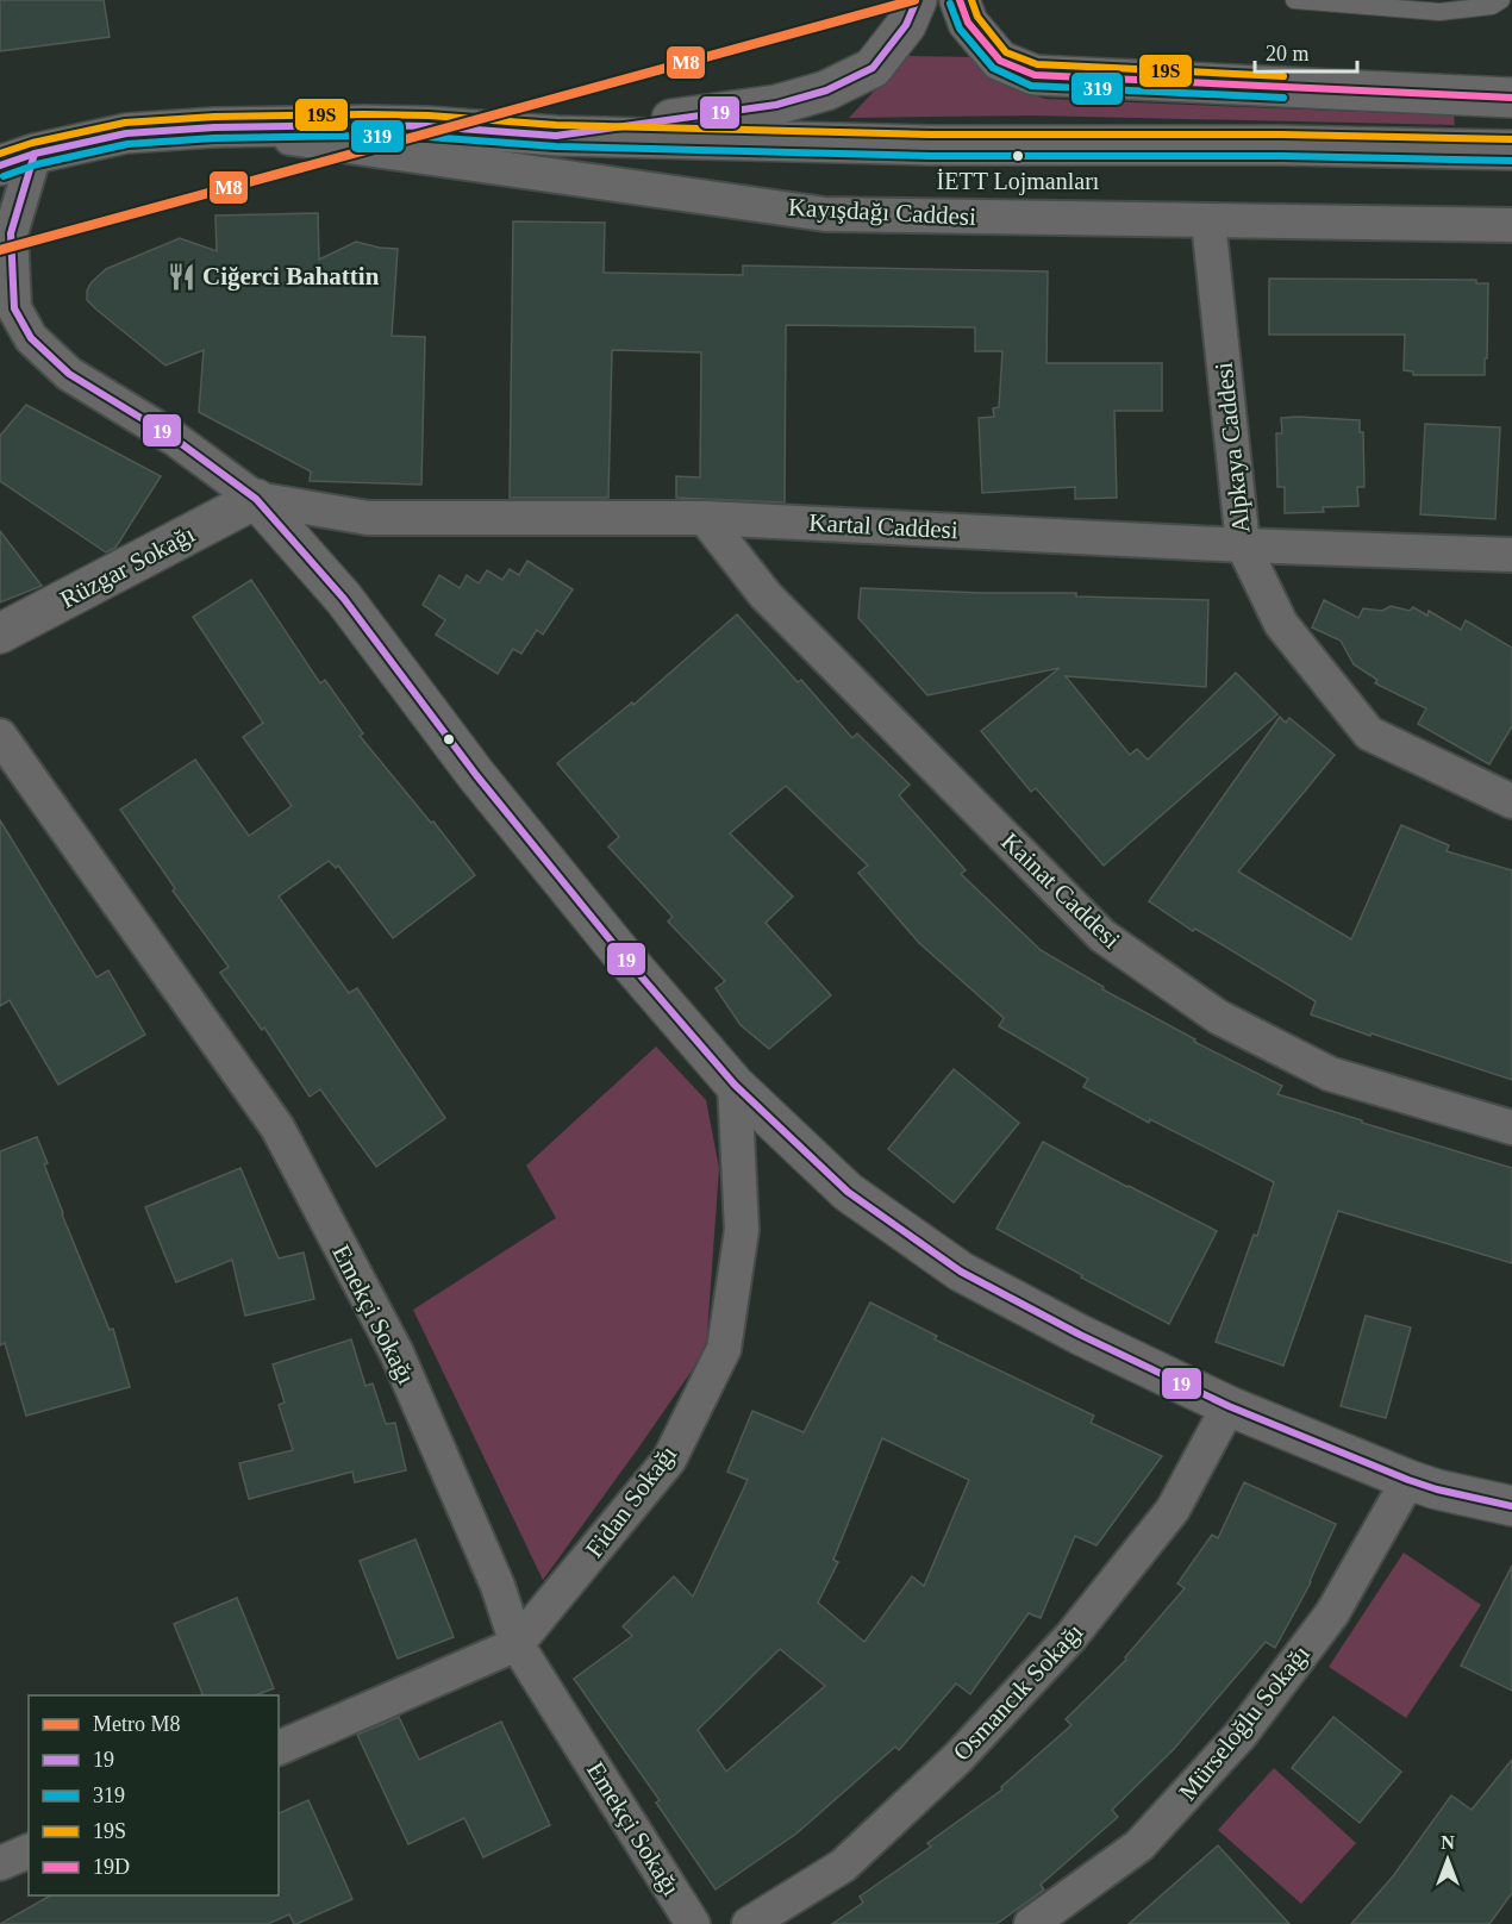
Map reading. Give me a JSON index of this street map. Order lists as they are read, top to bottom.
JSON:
{
  "streets": {
    "main road": ["Kayışdağı Caddesi"],
    "street": [
      "Alpkaya Caddesi",
      "Kartal Caddesi",
      "Rüzgar Sokağı",
      "Kainat Caddesi",
      "Emekçi Sokağı",
      "Fidan Sokağı",
      "Osmancık Sokağı",
      "Mürseloğlu Sokağı"
    ]
  },
  "crossings": [
    ["Kayışdağı Caddesi", "Alpkaya Caddesi"],
    ["Alpkaya Caddesi", "Kartal Caddesi"],
    ["Kartal Caddesi", "Rüzgar Sokağı"],
    ["Kartal Caddesi", "Kainat Caddesi"],
    ["Emekçi Sokağı", "Fidan Sokağı"]
  ],
  "places": {
    "other": ["İETT Lojmanları"],
    "restaurant": ["Ciğerci Bahattin"]
  },
  "lines": [
    "metro line M8",
    "transit line 19",
    "transit line 19S",
    "transit line 19D",
    "transit line 319"
  ],
  "legend": [
    "Metro M8",
    "19",
    "319",
    "19S",
    "19D"
  ],
  "scale_bar": "20 m",
  "north": "top"
}
